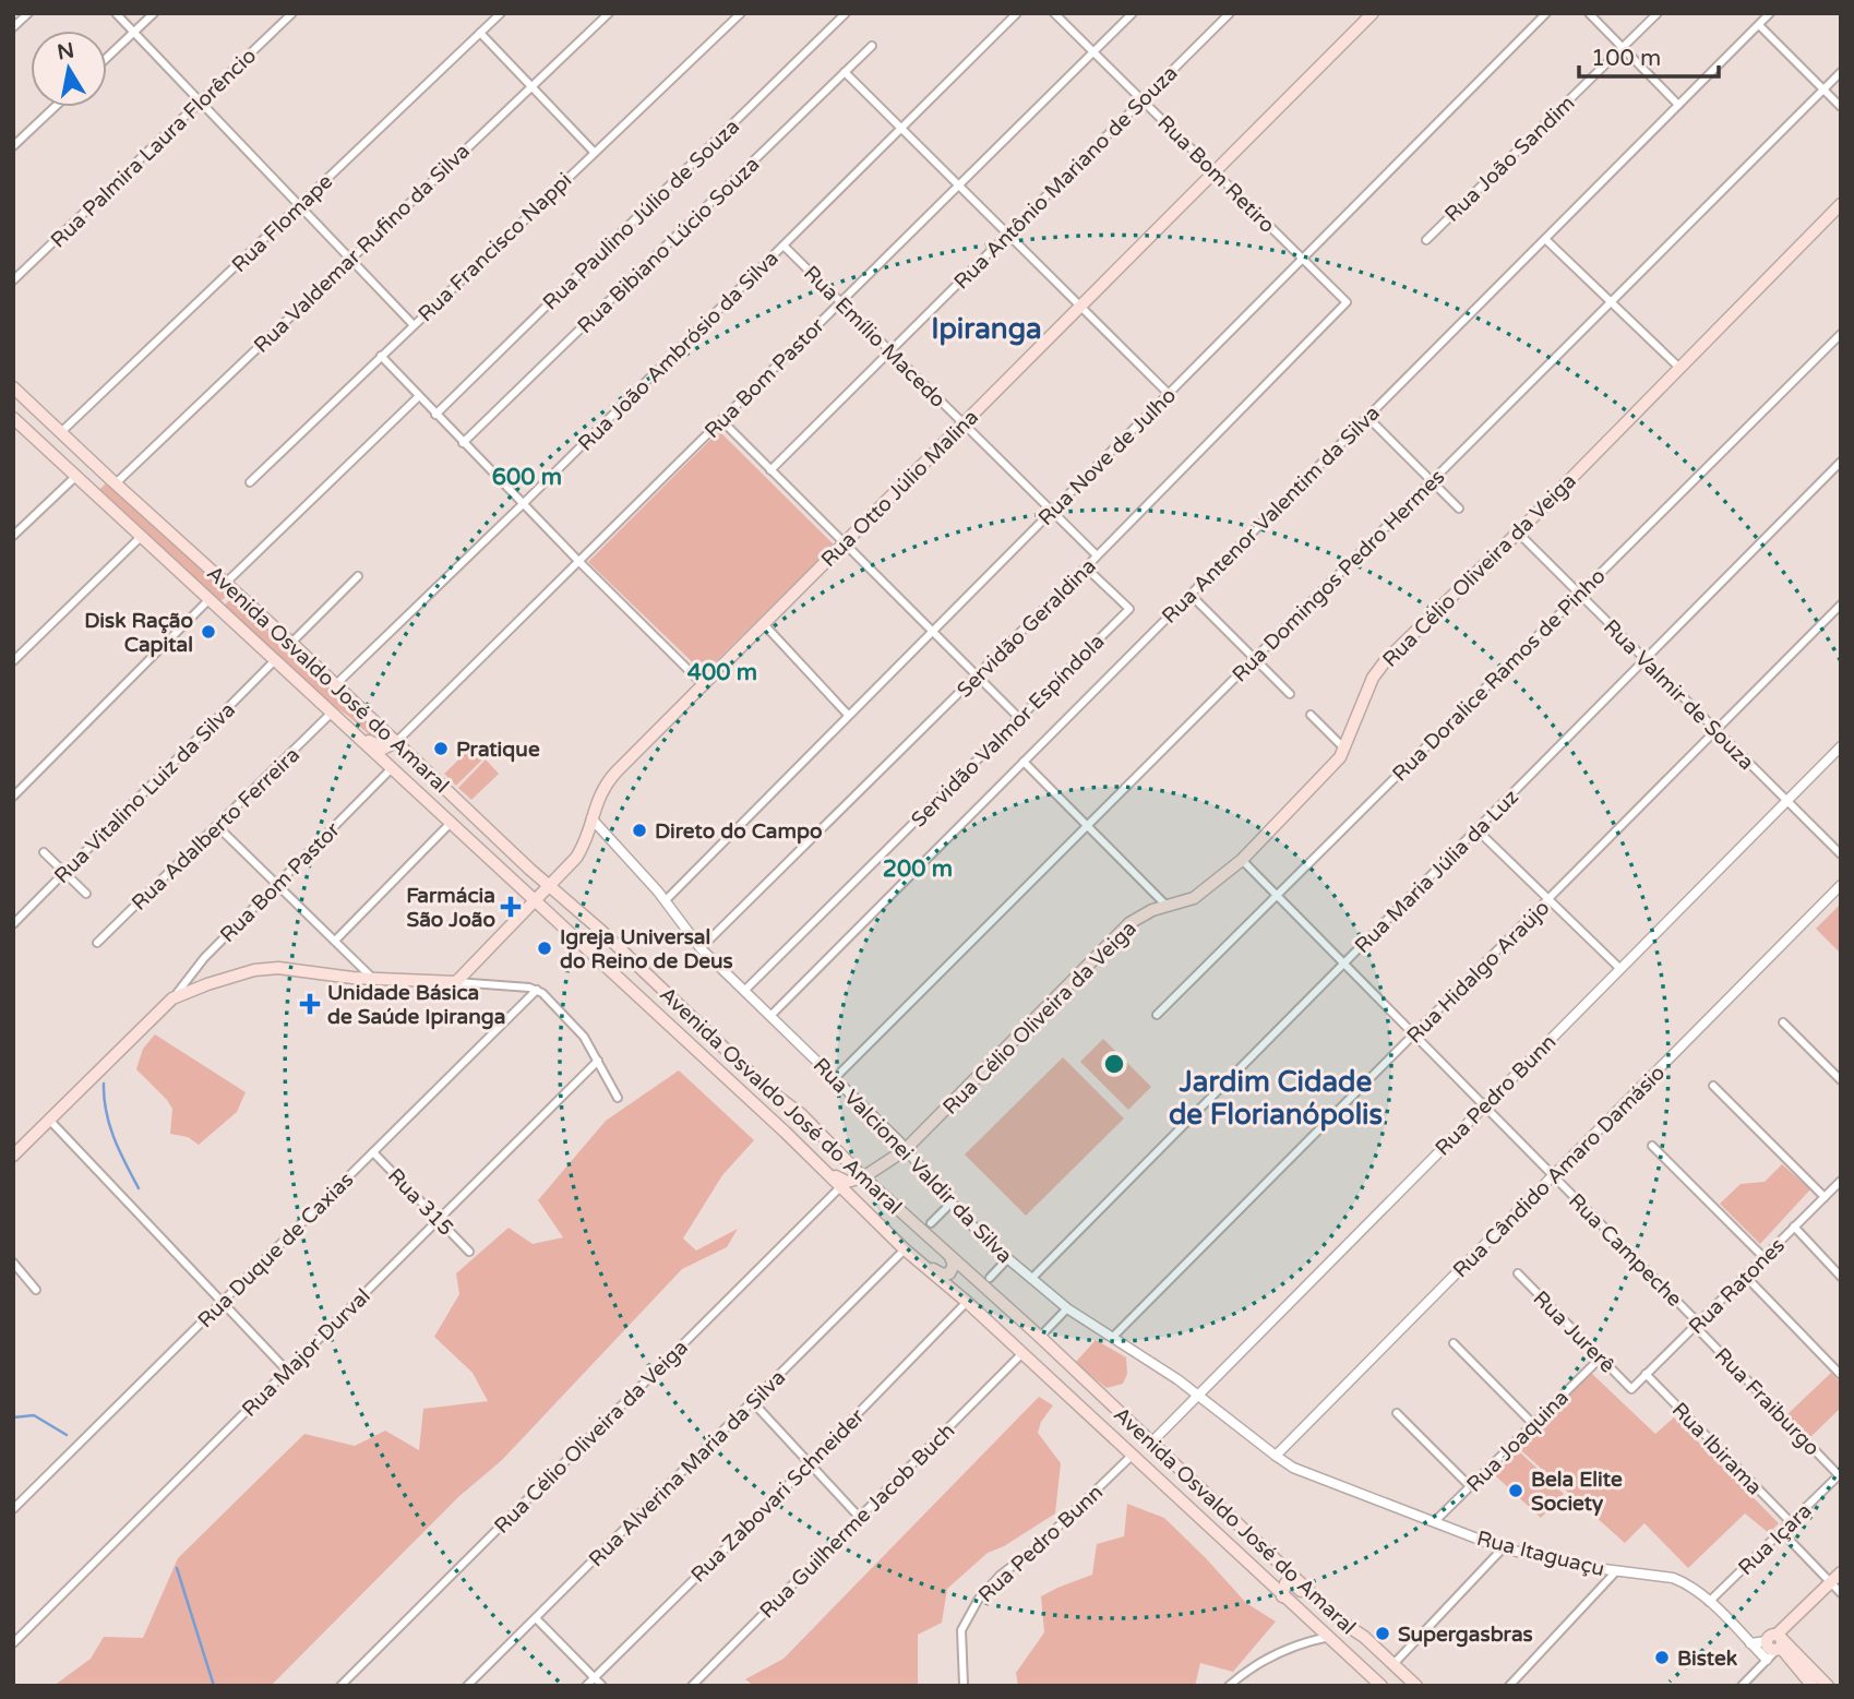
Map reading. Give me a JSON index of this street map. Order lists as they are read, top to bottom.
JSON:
{
  "streets": {
    "main road": ["Rua Otto Júlio Malina", "Rua Célio Oliveira da Veiga", "Avenida Osvaldo José do Amaral"],
    "street": [
      "Rua Palmira Laura Florêncio",
      "Rua João Sandim",
      "Rua Bom Retiro",
      "Rua Antônio Mariano de Souza",
      "Rua Paulino Júlio de Souza",
      "Rua Flomape",
      "Rua Bibiano Lúcio Souza",
      "Rua Francisco Nappi",
      "Rua Valdemar Rufino da Silva",
      "Rua Emílio Macedo",
      "Rua João Ambrósio da Silva",
      "Rua Bom Pastor",
      "Rua Nove de Julho",
      "Rua Antenor Valentim da Silva",
      "Rua Domingos Pedro Hermes",
      "Servidão Geraldina",
      "Rua Doralice Ramos de Pinho",
      "Rua Valmir de Souza",
      "Servidão Valmor Espíndola",
      "Rua Vitalino Luiz da Silva",
      "Rua Adalberto Ferreira",
      "Rua Maria Júlia da Luz",
      "Rua Hidalgo Araújo",
      "Rua Pedro Bunn",
      "Rua Valcionei Valdir da Silva",
      "Rua Cândido Amaro Damásio",
      "Rua 315",
      "Rua Duque de Caxias",
      "Rua Campeche",
      "Rua Ratones",
      "Rua Jurerê",
      "Rua Major Durval",
      "Rua Fraiburgo",
      "Rua Joaquina",
      "Rua Ibirama",
      "Rua Alverina Maria da Silva",
      "Rua Zabovari Schneider",
      "Rua Guilherme Jacob Buch",
      "Rua Içara",
      "Rua Itaguaçu"
    ]
  },
  "crossings": [
    ["Rua Bom Retiro", "Rua Antônio Mariano de Souza"],
    ["Rua Bom Retiro", "Rua Bom Pastor"],
    ["Rua Bom Retiro", "Rua Nove de Julho"],
    ["Rua Bom Retiro", "Rua Otto Júlio Malina"],
    ["Rua Bom Retiro", "Servidão Geraldina"],
    ["Rua Antônio Mariano de Souza", "Rua Emílio Macedo"],
    ["Rua Flomape", "Avenida Osvaldo José do Amaral"],
    ["Rua Valdemar Rufino da Silva", "Avenida Osvaldo José do Amaral"],
    ["Rua Emílio Macedo", "Rua João Ambrósio da Silva"],
    ["Rua Emílio Macedo", "Rua Bom Pastor"],
    ["Rua Emílio Macedo", "Rua Nove de Julho"],
    ["Rua Emílio Macedo", "Rua Otto Júlio Malina"],
    ["Rua Emílio Macedo", "Servidão Geraldina"],
    ["Rua João Ambrósio da Silva", "Avenida Osvaldo José do Amaral"],
    ["Rua Bom Pastor", "Avenida Osvaldo José do Amaral"],
    ["Rua Nove de Julho", "Rua Valcionei Valdir da Silva"],
    ["Rua Otto Júlio Malina", "Avenida Osvaldo José do Amaral"],
    ["Rua Otto Júlio Malina", "Rua Valcionei Valdir da Silva"],
    ["Rua Antenor Valentim da Silva", "Rua Valcionei Valdir da Silva"],
    ["Rua Célio Oliveira da Veiga", "Avenida Osvaldo José do Amaral"],
    ["Rua Célio Oliveira da Veiga", "Rua Valmir de Souza"],
    ["Rua Célio Oliveira da Veiga", "Rua Valcionei Valdir da Silva"],
    ["Rua Célio Oliveira da Veiga", "Rua Campeche"],
    ["Rua Domingos Pedro Hermes", "Rua Valcionei Valdir da Silva"],
    ["Servidão Geraldina", "Servidão Valmor Espíndola"],
    ["Servidão Geraldina", "Rua Valcionei Valdir da Silva"],
    ["Rua Doralice Ramos de Pinho", "Rua Valmir de Souza"],
    ["Rua Doralice Ramos de Pinho", "Rua Campeche"],
    ["Avenida Osvaldo José do Amaral", "Rua Vitalino Luiz da Silva"],
    ["Avenida Osvaldo José do Amaral", "Rua Adalberto Ferreira"],
    ["Avenida Osvaldo José do Amaral", "Rua Pedro Bunn"],
    ["Avenida Osvaldo José do Amaral", "Rua Alverina Maria da Silva"],
    ["Avenida Osvaldo José do Amaral", "Rua Zabovari Schneider"],
    ["Avenida Osvaldo José do Amaral", "Rua Guilherme Jacob Buch"],
    ["Rua Valmir de Souza", "Rua Maria Júlia da Luz"],
    ["Rua Valmir de Souza", "Rua Hidalgo Araújo"],
    ["Rua Valmir de Souza", "Rua Pedro Bunn"],
    ["Servidão Valmor Espíndola", "Rua Valcionei Valdir da Silva"],
    ["Rua Maria Júlia da Luz", "Rua Valcionei Valdir da Silva"],
    ["Rua Maria Júlia da Luz", "Rua Campeche"],
    ["Rua Hidalgo Araújo", "Rua Valcionei Valdir da Silva"],
    ["Rua Hidalgo Araújo", "Rua Campeche"],
    ["Rua Pedro Bunn", "Rua Valcionei Valdir da Silva"],
    ["Rua Pedro Bunn", "Rua Campeche"],
    ["Rua Valcionei Valdir da Silva", "Rua Cândido Amaro Damásio"],
    ["Rua Valcionei Valdir da Silva", "Rua Itaguaçu"],
    ["Rua Cândido Amaro Damásio", "Rua Campeche"],
    ["Rua Cândido Amaro Damásio", "Rua Itaguaçu"],
    ["Rua 315", "Rua Duque de Caxias"],
    ["Rua 315", "Rua Major Durval"],
    ["Rua Campeche", "Rua Ratones"],
    ["Rua Campeche", "Rua Fraiburgo"],
    ["Rua Ratones", "Rua Jurerê"],
    ["Rua Ratones", "Rua Fraiburgo"],
    ["Rua Ratones", "Rua Ibirama"],
    ["Rua Jurerê", "Rua Joaquina"],
    ["Rua Fraiburgo", "Rua Içara"],
    ["Rua Joaquina", "Rua Itaguaçu"],
    ["Rua Ibirama", "Rua Içara"],
    ["Rua Içara", "Rua Itaguaçu"]
  ],
  "districts": ["Ipiranga", "Jardim Cidade de Florianópolis"],
  "places": {
    "other": [
      "Disk Ração Capital",
      "Pratique",
      "Direto do Campo",
      "Igreja Universal do Reino de Deus",
      "Bela Elite Society",
      "Supergasbras",
      "Bistek"
    ],
    "health": ["Farmácia São João", "Unidade Básica de Saúde Ipiranga"]
  },
  "scale_bar": "100 m",
  "north": "top",
  "rings": ["600 m", "400 m", "200 m"]
}
